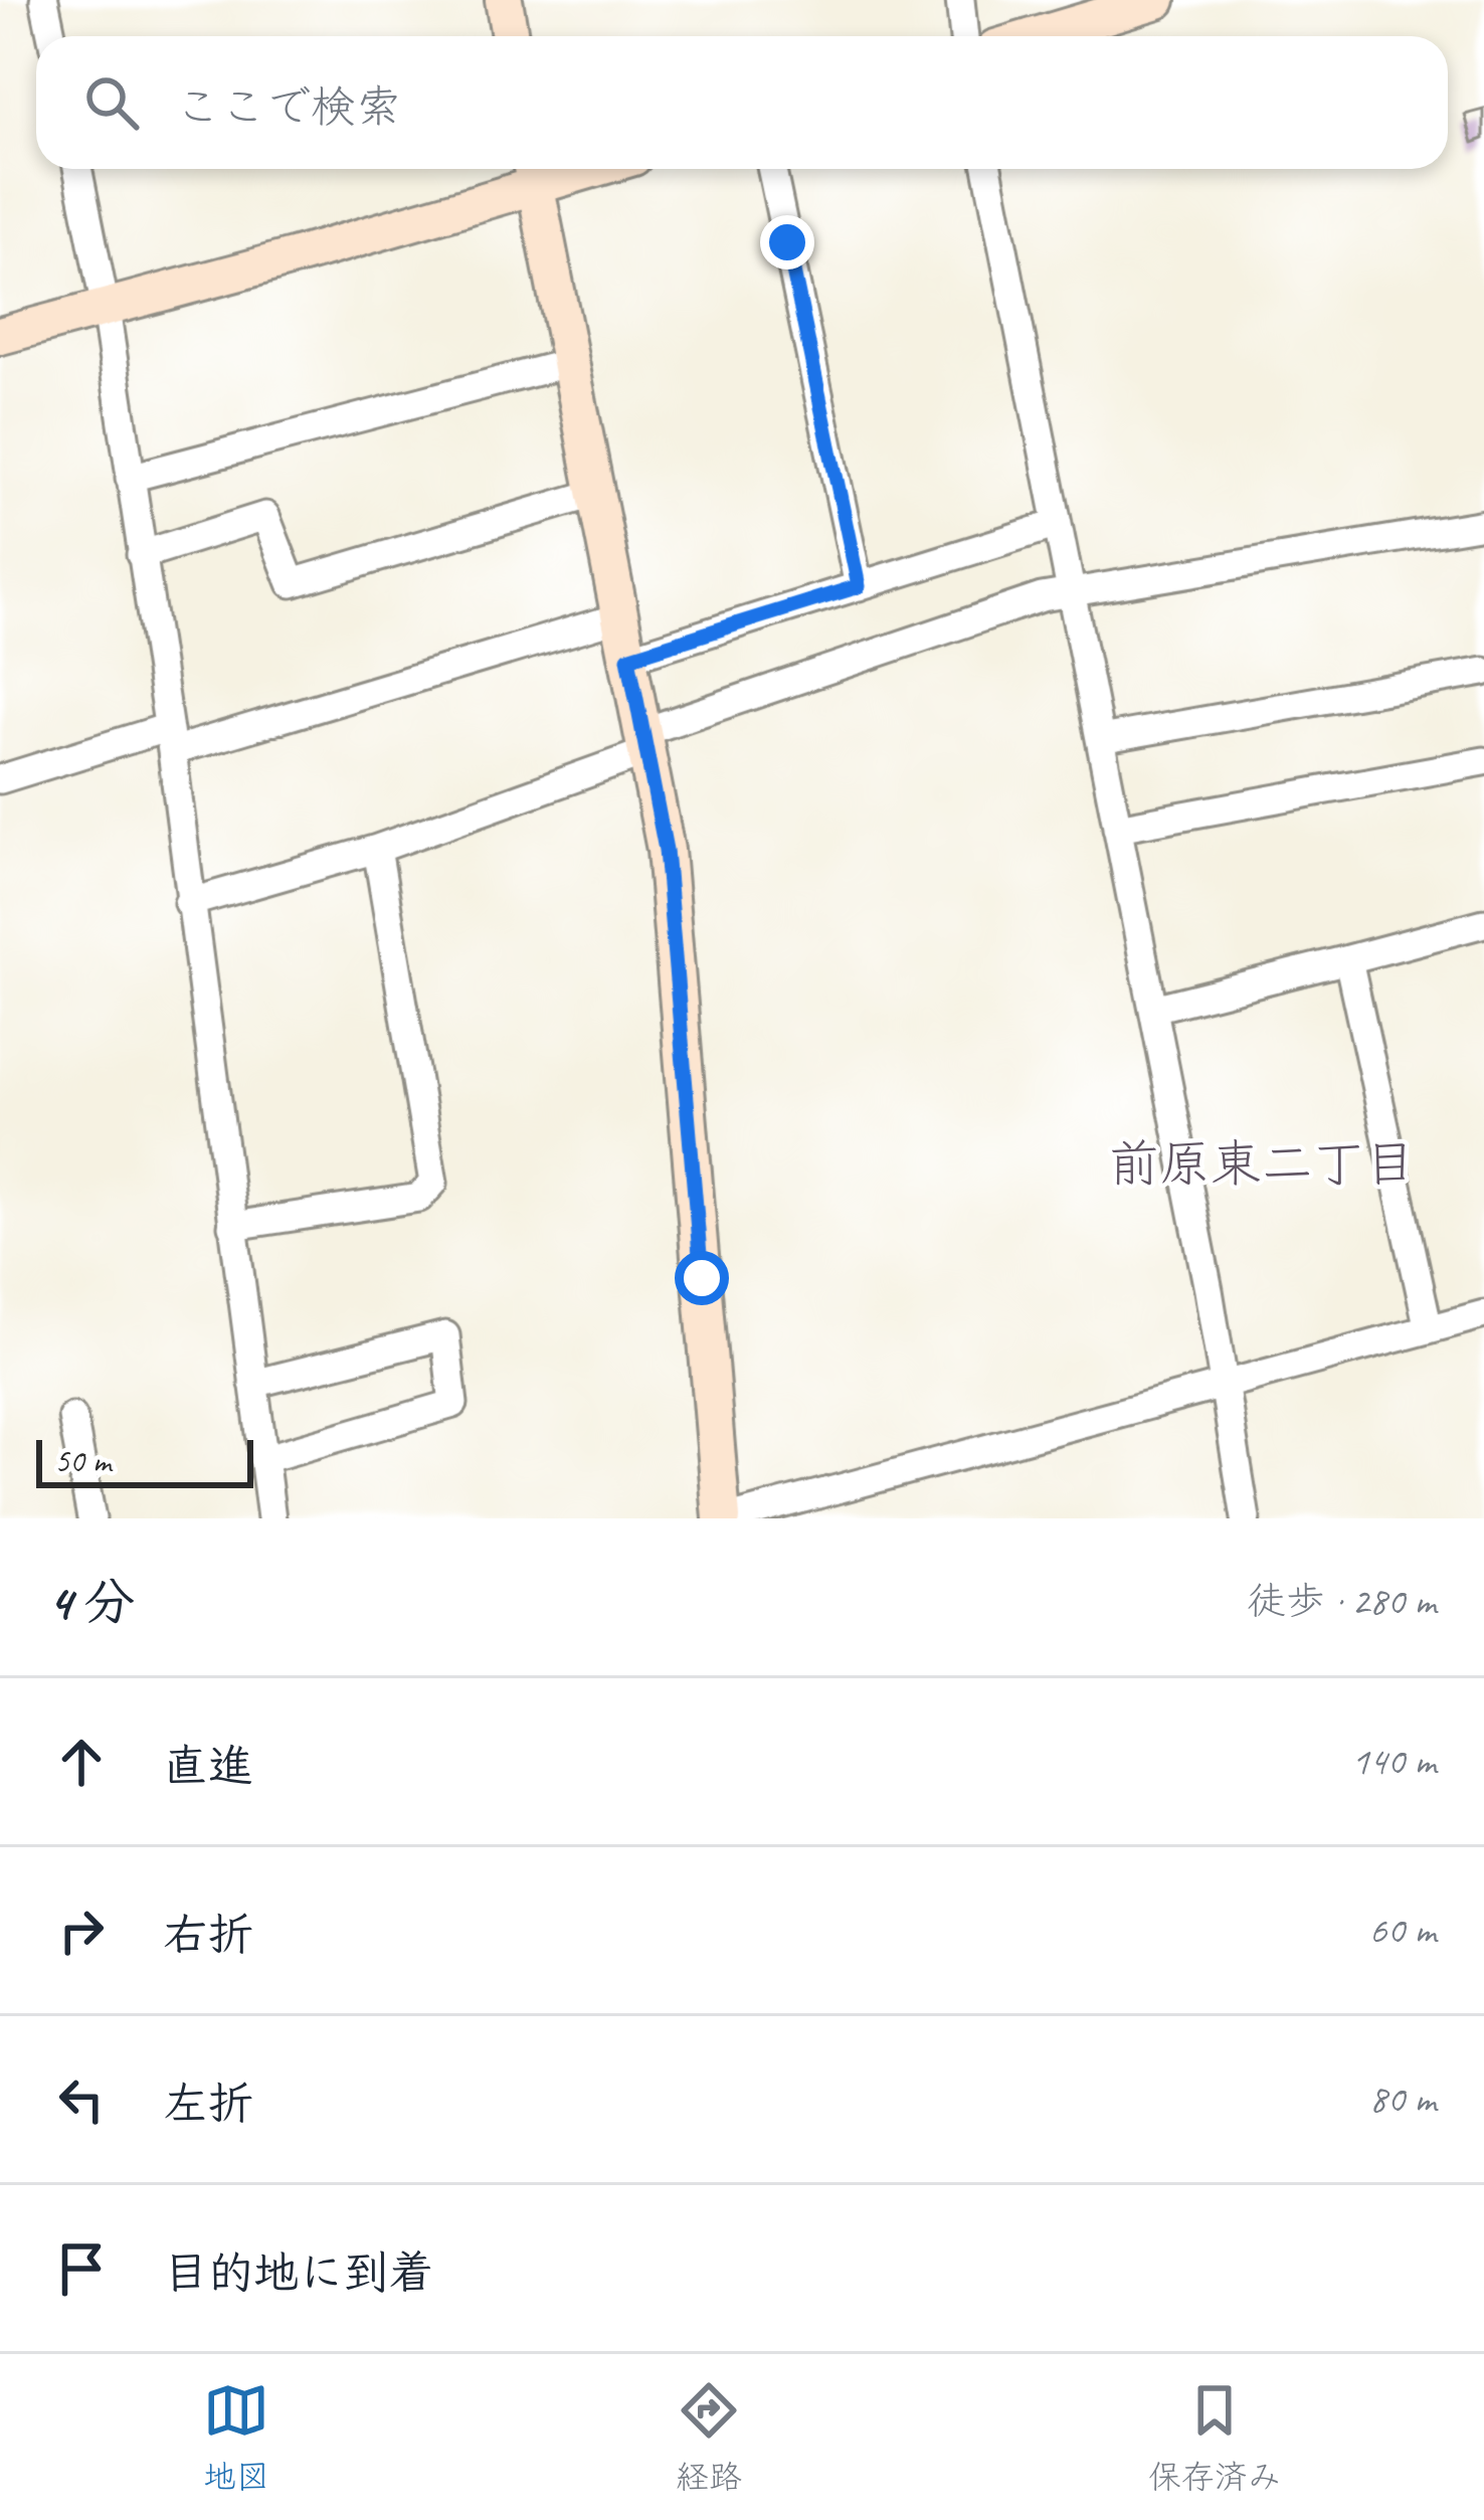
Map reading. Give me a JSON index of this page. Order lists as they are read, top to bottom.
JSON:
{
  "districts": ["前原東二丁目"],
  "scale_bar": "50 m",
  "page": {
    "search": "ここで検索",
    "scale": "50 m",
    "heading": ["4 分", "徒歩 · 280 m"],
    "list": [
      ["直進", "140 m"],
      ["右折", "60 m"],
      ["左折", "80 m"],
      "目的地に到着"
    ],
    "nav": ["地図", "経路", "保存済み"]
  }
}
